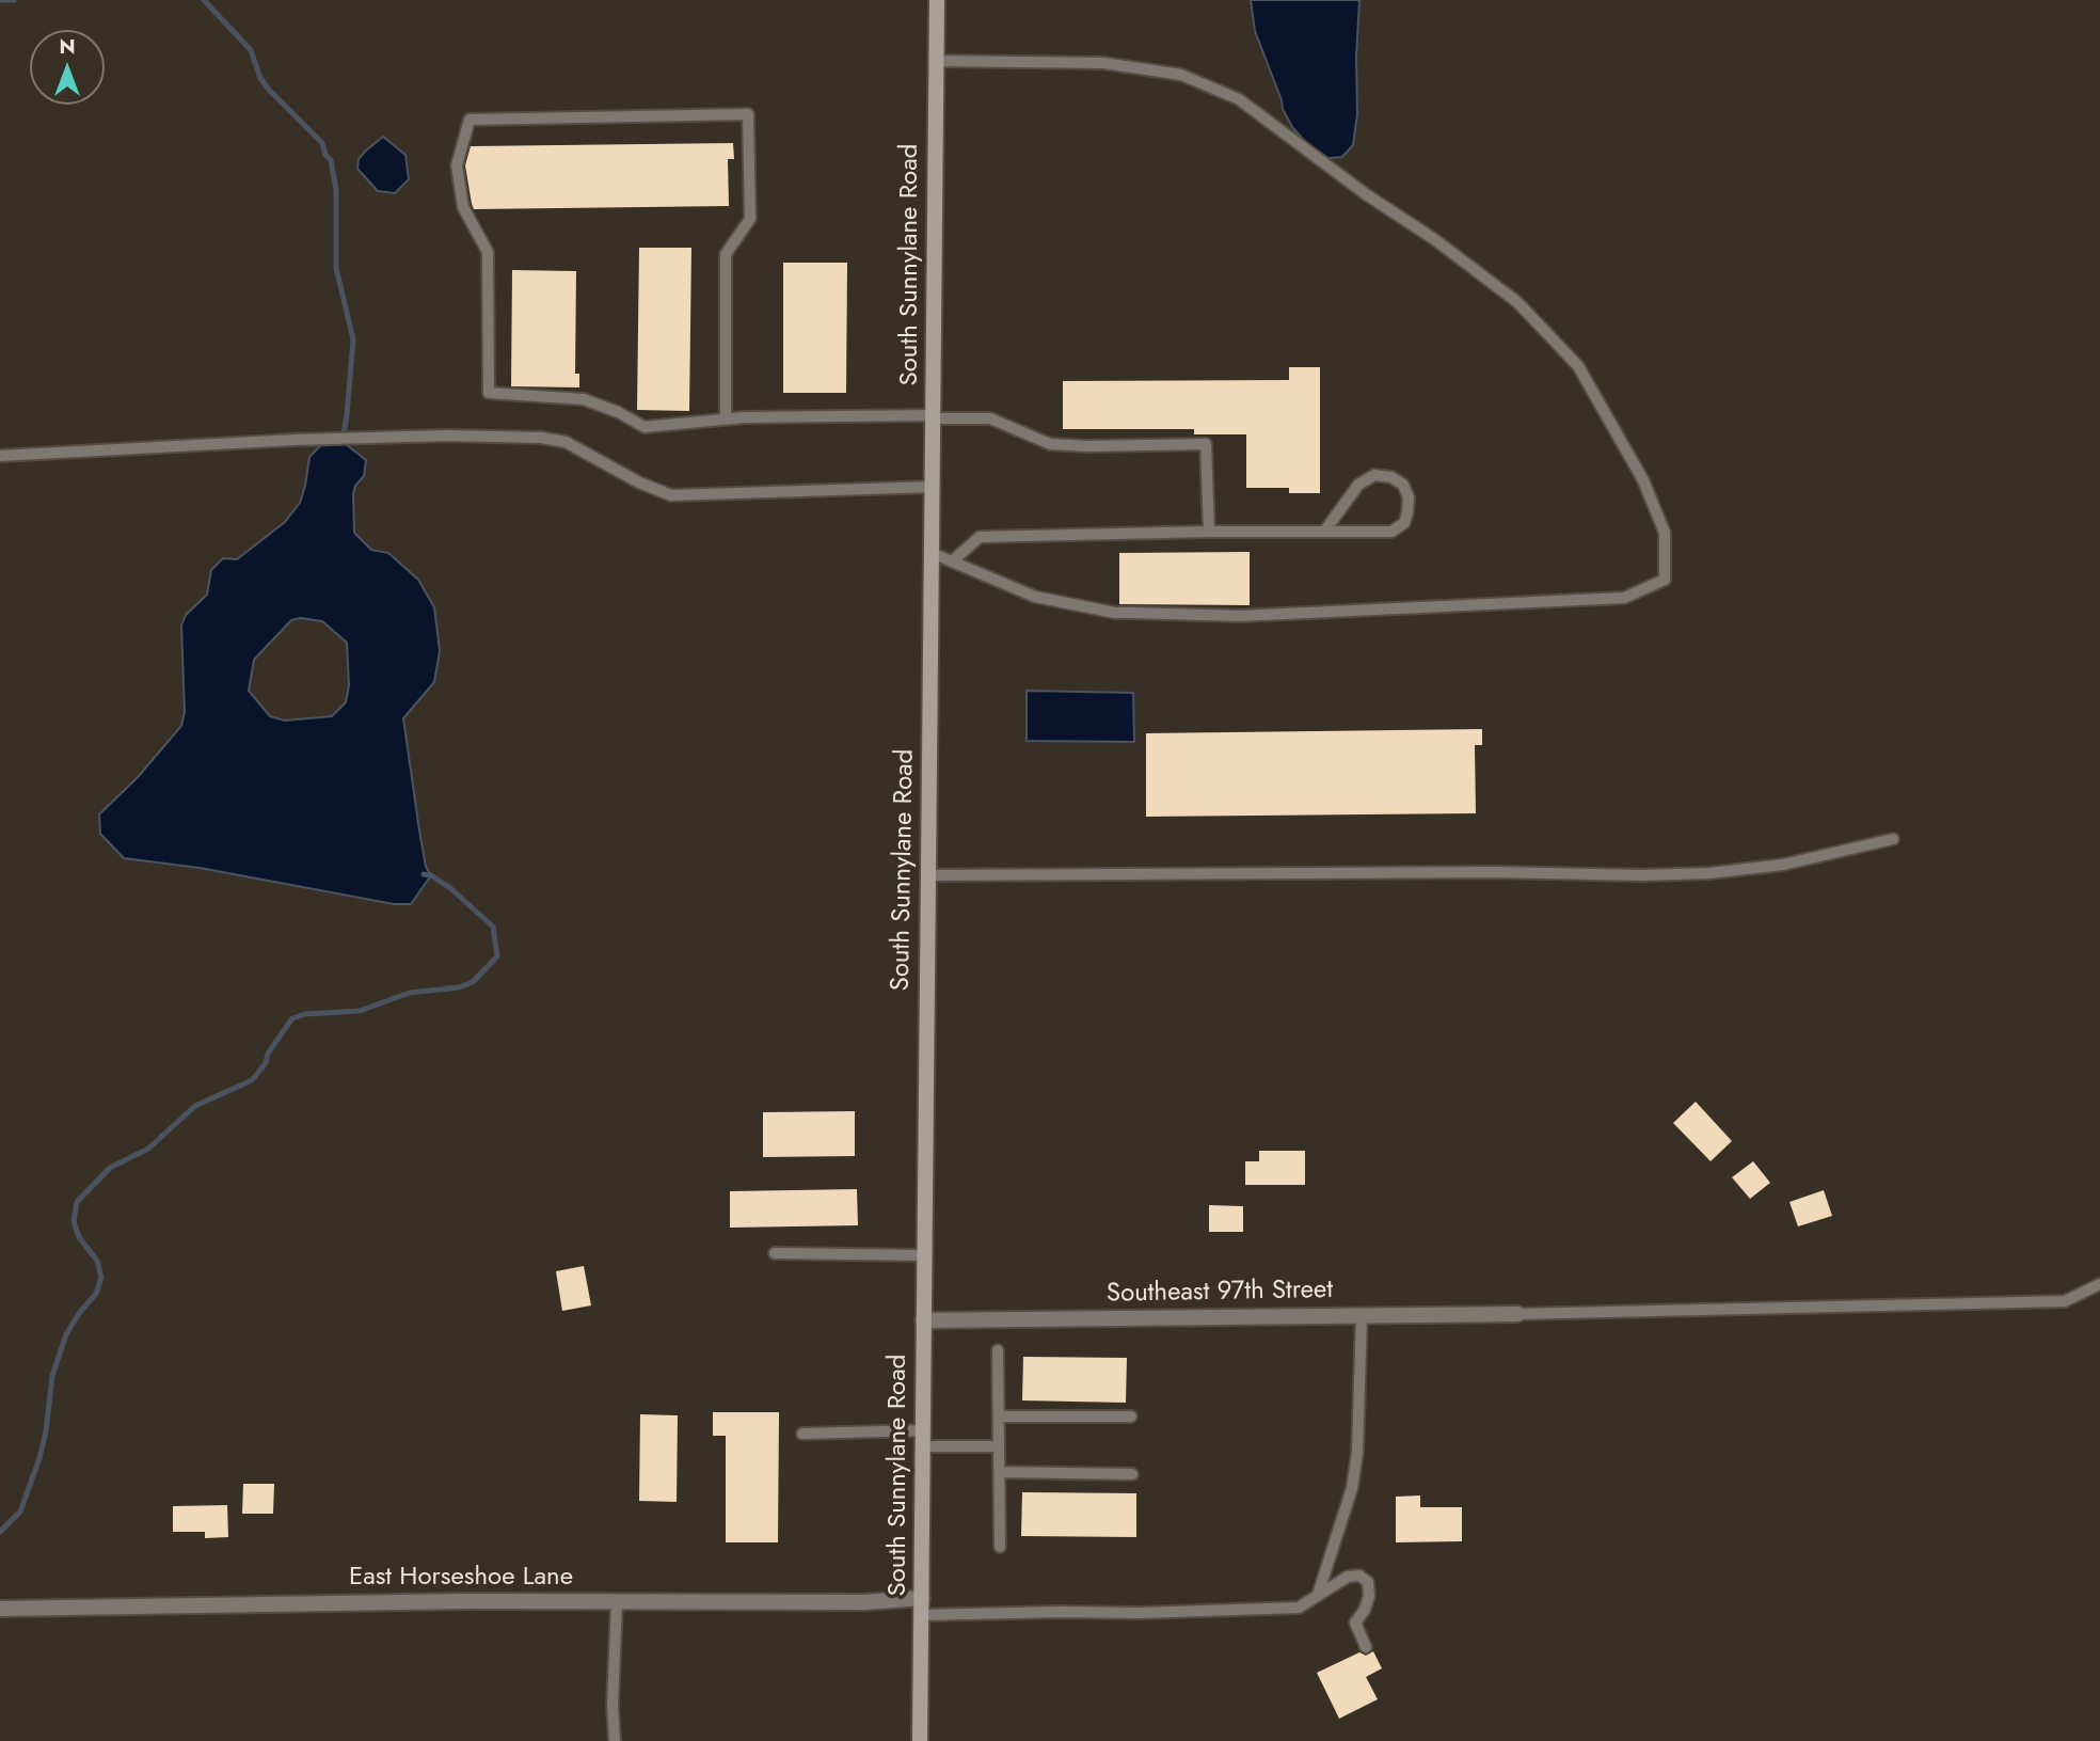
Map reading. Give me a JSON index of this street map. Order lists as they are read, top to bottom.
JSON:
{
  "streets": {
    "street": ["South Sunnylane Road", "Southeast 97th Street", "East Horseshoe Lane"]
  },
  "crossings": [
    ["South Sunnylane Road", "Southeast 97th Street"],
    ["South Sunnylane Road", "East Horseshoe Lane"]
  ],
  "north": "top"
}
